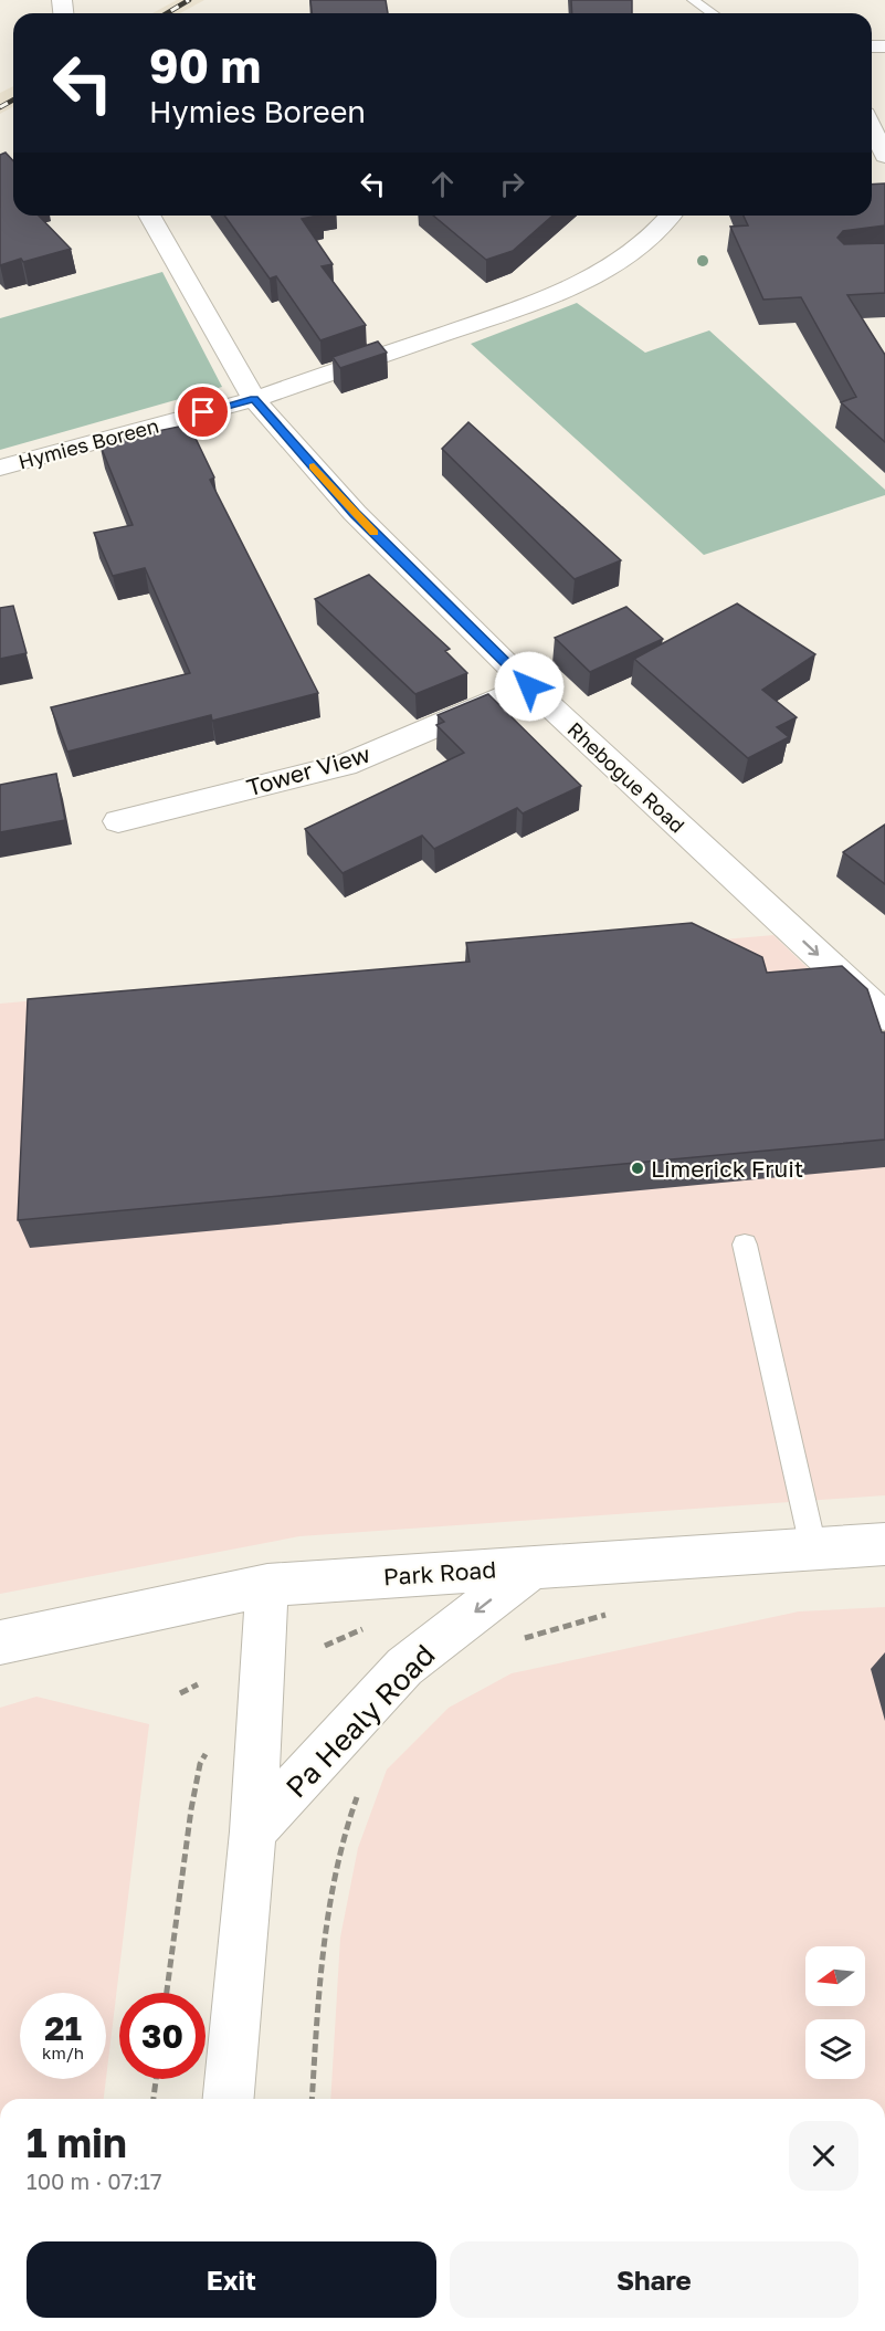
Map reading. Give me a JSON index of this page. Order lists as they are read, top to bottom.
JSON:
{
  "streets": {
    "street": [
      "Hymies Boreen",
      "Tower View",
      "Rhebogue Road",
      "Park Road",
      "Pa Healy Road"
    ]
  },
  "crossings": [
    ["Hymies Boreen", "Rhebogue Road"],
    ["Tower View", "Rhebogue Road"],
    ["Park Road", "Pa Healy Road"]
  ],
  "one_way": ["Rhebogue Road", "Pa Healy Road"],
  "places": ["Limerick Fruit"],
  "north": "left",
  "page": {
    "turn": ["90 m", "Hymies Boreen"],
    "speed": "21 km/h",
    "limit": "30",
    "heading": ["1 min", "100 m · 07:17"],
    "buttons": ["Exit", "Share"]
  }
}
